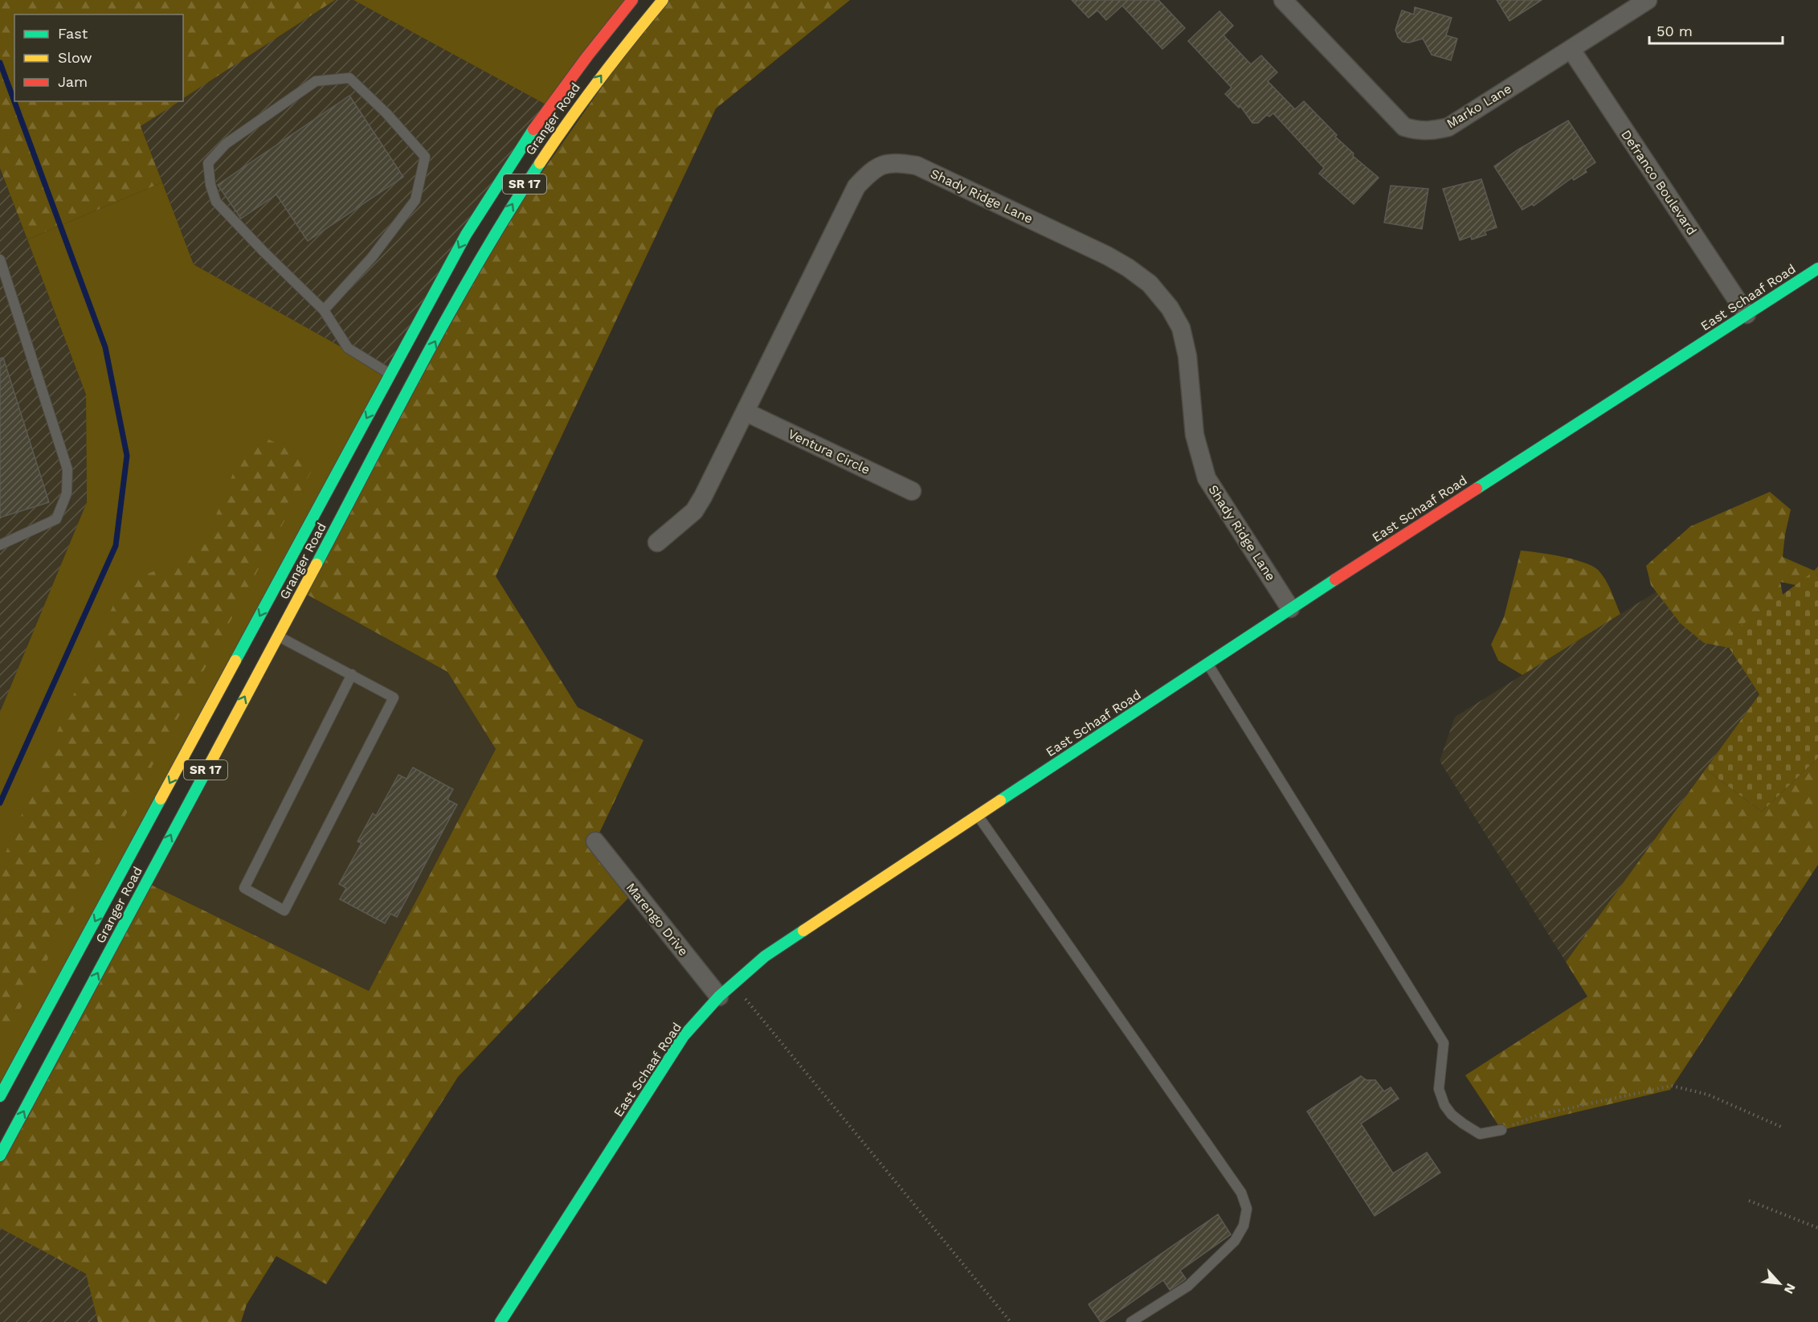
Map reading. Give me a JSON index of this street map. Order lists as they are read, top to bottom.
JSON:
{
  "streets": {
    "main road": ["Granger Road", "SR 17", "East Schaaf Road"],
    "street": [
      "Marko Lane",
      "Defranco Boulevard",
      "Shady Ridge Lane",
      "Ventura Circle",
      "Marengo Drive"
    ]
  },
  "crossings": [
    ["Marko Lane", "Defranco Boulevard"],
    ["Defranco Boulevard", "East Schaaf Road"],
    ["Shady Ridge Lane", "East Schaaf Road"],
    ["Shady Ridge Lane", "Ventura Circle"],
    ["East Schaaf Road", "Marengo Drive"]
  ],
  "legend": ["Fast", "Slow", "Jam"],
  "scale_bar": "50 m",
  "north": "bottom right"
}
